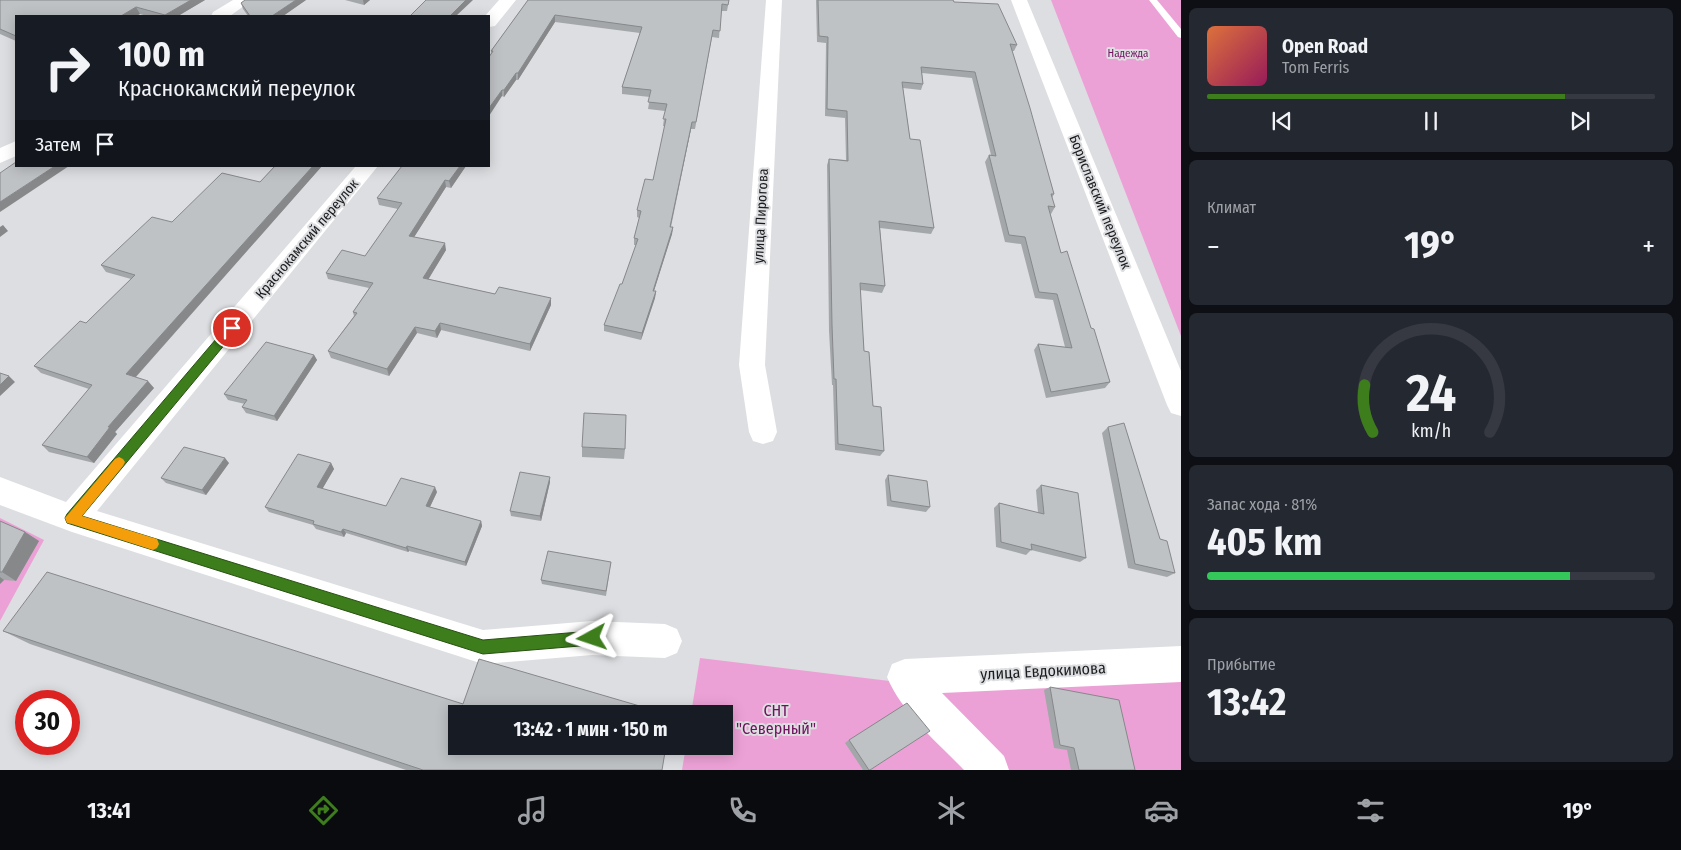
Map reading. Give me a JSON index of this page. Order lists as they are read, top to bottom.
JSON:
{
  "streets": {
    "street": [
      "Бориславский переулок",
      "улица Пирогова",
      "Краснокамский переулок",
      "улица Евдокимова"
    ]
  },
  "parks": ["Надежда", "СНТ \"Северный\""],
  "page": {
    "turn": ["100 m", "Краснокамский переулок"],
    "song": ["Open Road", "Tom Ferris"],
    "then": "Затем",
    "tile": [
      "Климат",
      ["Запас хода · 81%", "405 km"],
      ["Прибытие", "13:42"]
    ],
    "heat": ["−", "19°", "+"],
    "limit": "30",
    "trip": "13:42 · 1 мин · 150 m",
    "tabs": ["13:41", "19°"],
    "gauge": ["24", "km/h"]
  }
}
